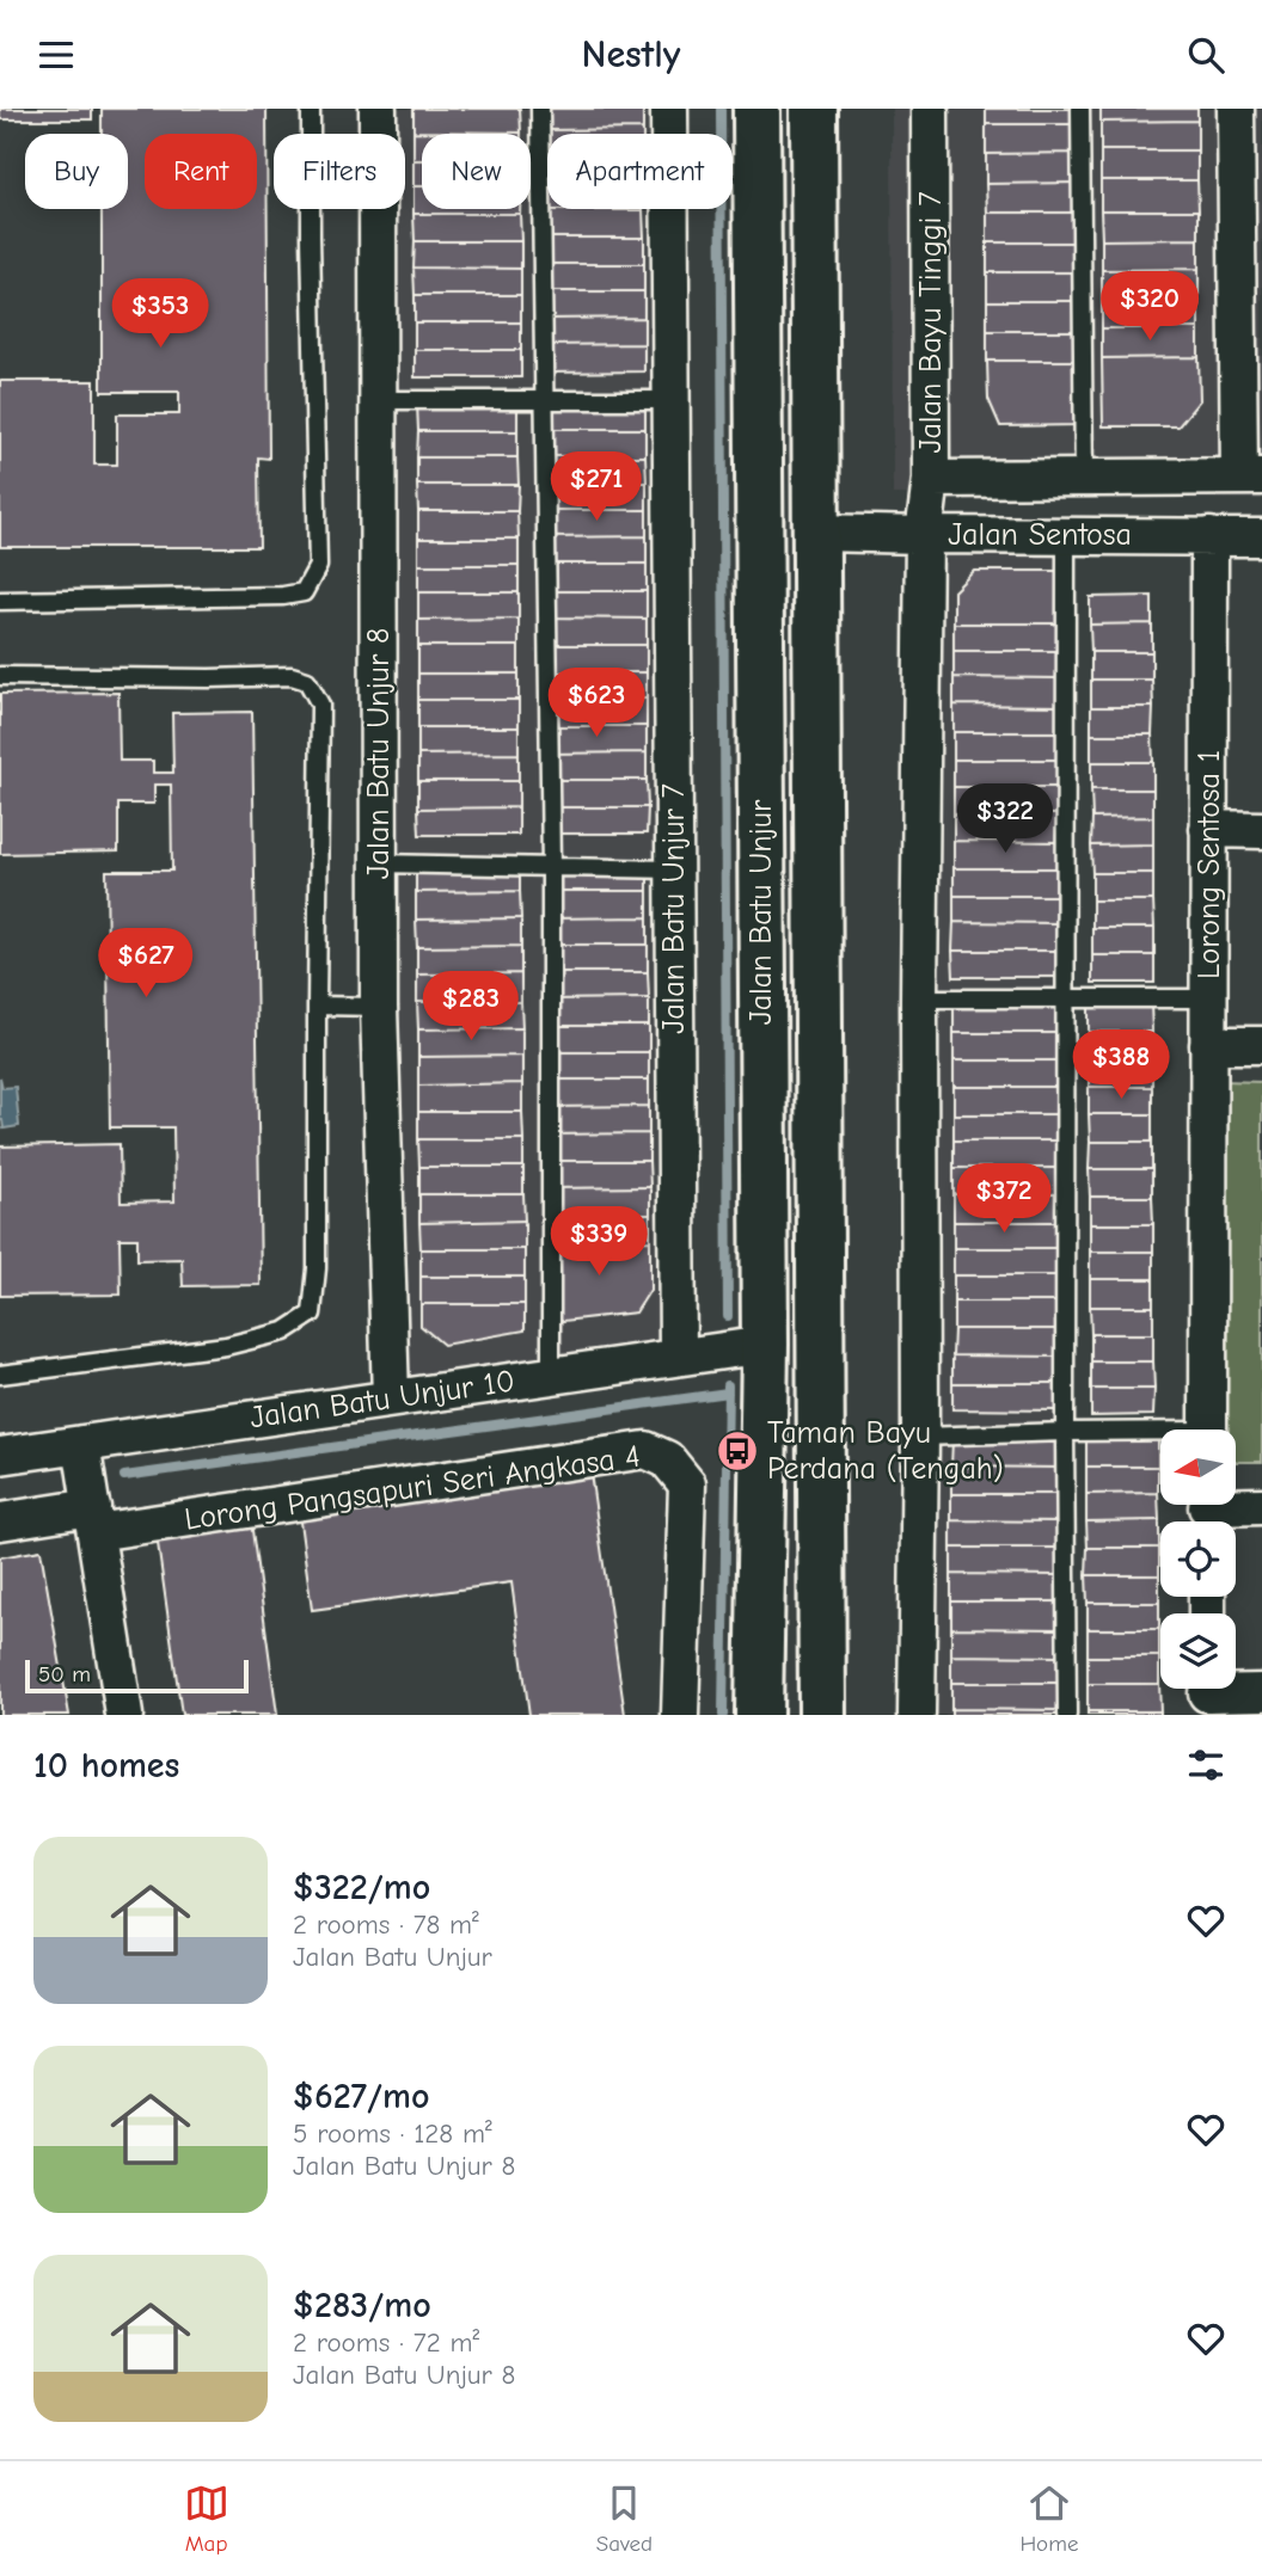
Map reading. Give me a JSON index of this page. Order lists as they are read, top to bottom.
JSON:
{
  "streets": {
    "main road": ["Jalan Batu Unjur"],
    "street": [
      "Jalan Bayu Tinggi 7",
      "Jalan Sentosa",
      "Jalan Batu Unjur 8",
      "Lorong Sentosa 1",
      "Jalan Batu Unjur 7",
      "Jalan Batu Unjur 10",
      "Lorong Pangsapuri Seri Angkasa 4"
    ]
  },
  "crossings": [
    ["Jalan Bayu Tinggi 7", "Jalan Sentosa"],
    ["Jalan Sentosa", "Lorong Sentosa 1"],
    ["Jalan Sentosa", "Jalan Batu Unjur"],
    ["Jalan Batu Unjur 8", "Jalan Batu Unjur 10"],
    ["Jalan Batu Unjur 7", "Jalan Batu Unjur 10"],
    ["Jalan Batu Unjur", "Jalan Batu Unjur 10"]
  ],
  "places": {
    "bus stop": ["Taman Bayu Perdana (Tengah)"]
  },
  "scale_bar": "50 m",
  "north": "left",
  "page": {
    "header": "Nestly",
    "chip": [
      "Buy",
      "Rent",
      "Filters",
      "New",
      "Apartment"
    ],
    "price": [
      "$320",
      "$353",
      "$271",
      "$623",
      "$322",
      "$627",
      "$283",
      "$388",
      "$372",
      "$339"
    ],
    "scale": "50 m",
    "heading": "10 homes",
    "list": [
      {
        "name": "$322/mo",
        "note": "2 rooms · 78 m² · Jalan Batu Unjur"
      },
      {
        "name": "$627/mo",
        "note": "5 rooms · 128 m² · Jalan Batu Unjur 8"
      },
      {
        "name": "$283/mo",
        "note": "2 rooms · 72 m² · Jalan Batu Unjur 8"
      }
    ],
    "tabs": ["Map", "Saved", "Home"]
  }
}
